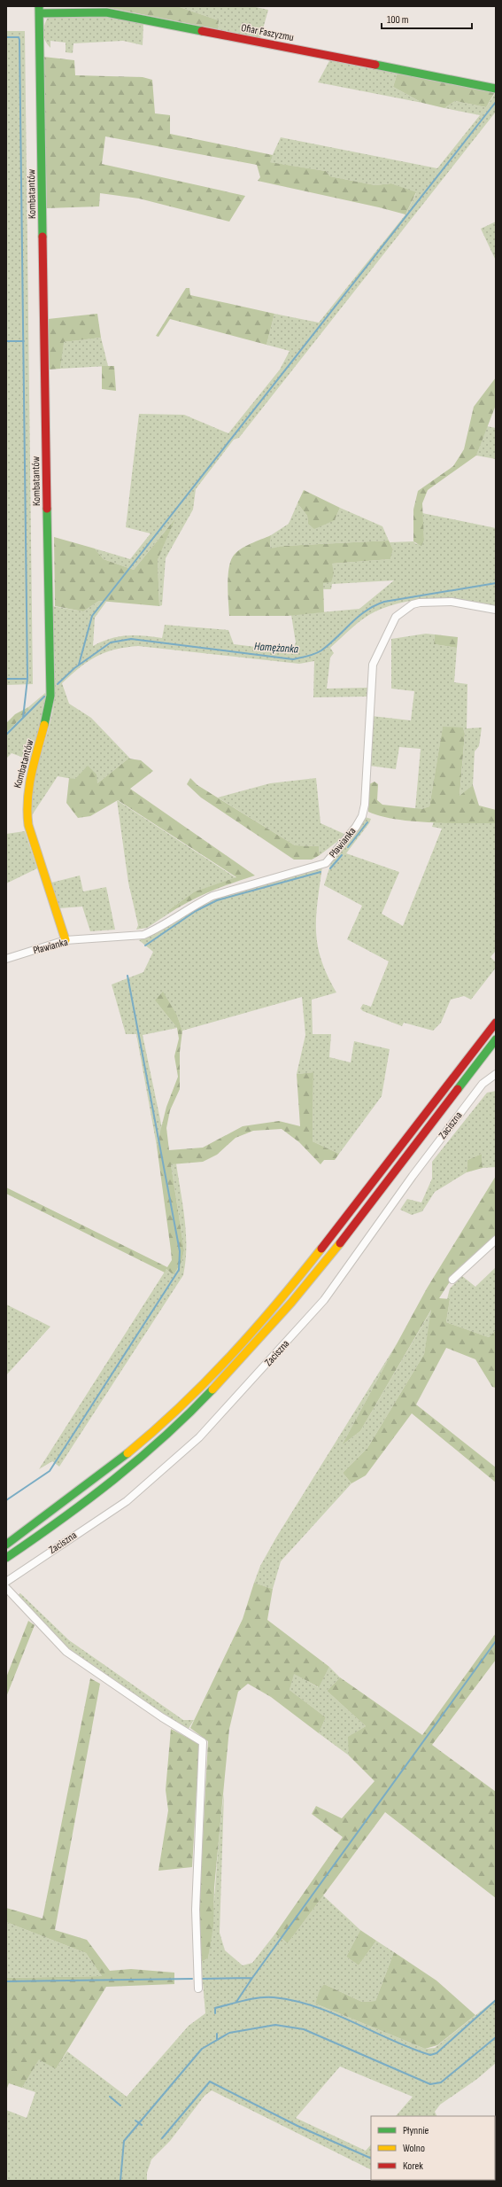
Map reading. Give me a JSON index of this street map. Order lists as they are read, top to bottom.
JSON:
{
  "streets": {
    "street": [
      "Ofiar Faszyzmu",
      "Kombatantów",
      "Pławianka",
      "Zaciszna"
    ]
  },
  "crossings": [
    ["Ofiar Faszyzmu", "Kombatantów"],
    ["Kombatantów", "Pławianka"]
  ],
  "water": ["Hamężanka"],
  "legend": ["Płynnie", "Wolno", "Korek"],
  "scale_bar": "100 m"
}
